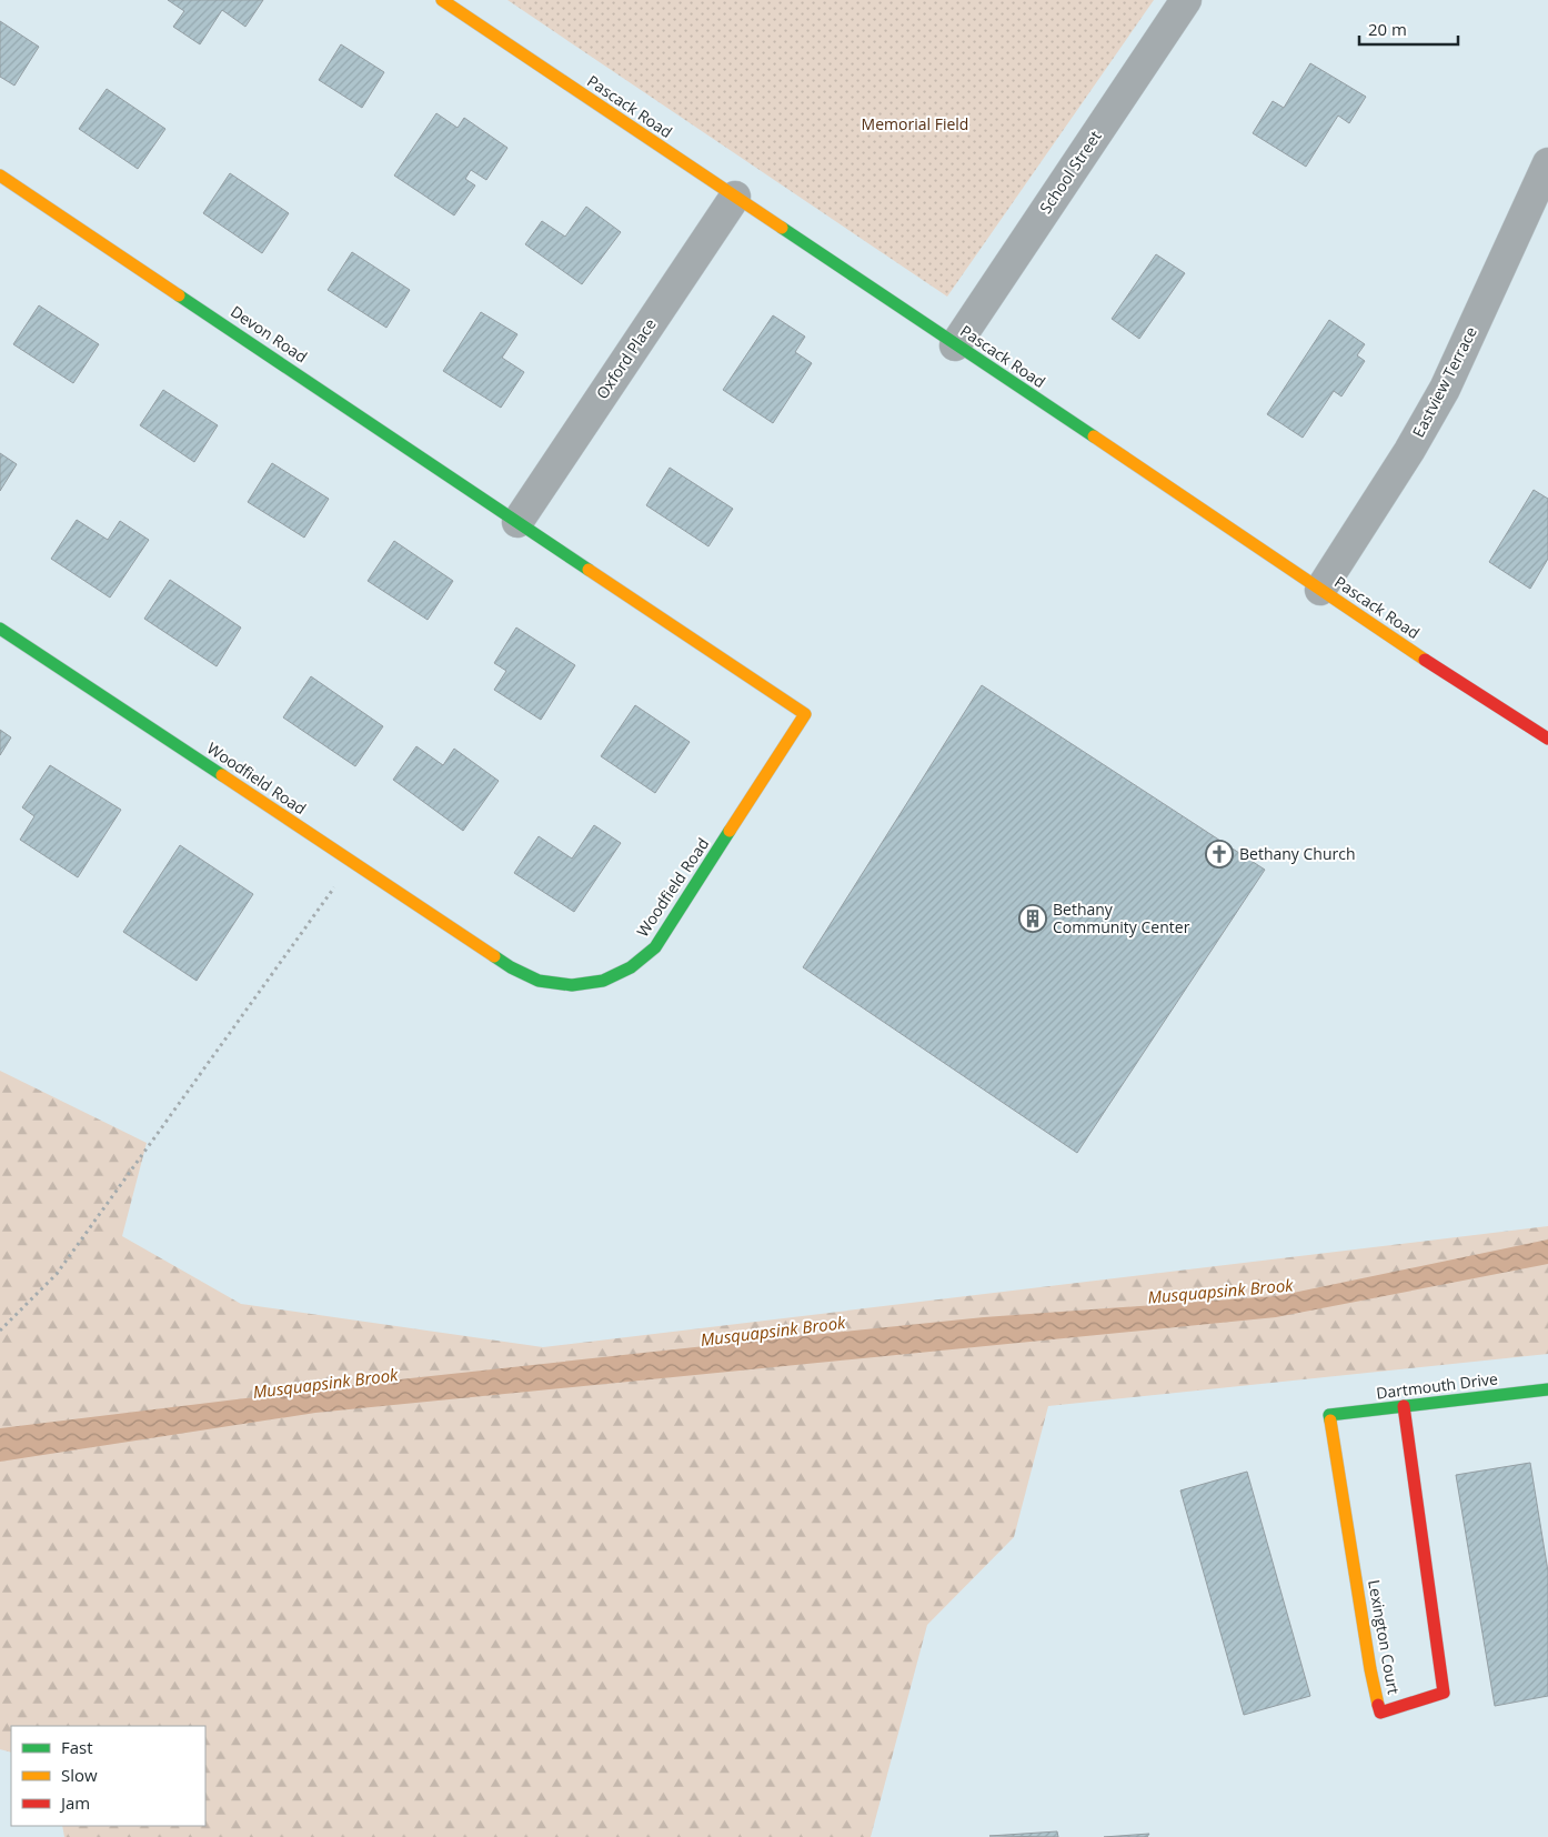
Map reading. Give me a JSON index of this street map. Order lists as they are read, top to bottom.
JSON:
{
  "streets": {
    "street": [
      "Pascack Road",
      "School Street",
      "Devon Road",
      "Oxford Place",
      "Eastview Terrace",
      "Woodfield Road",
      "Dartmouth Drive",
      "Lexington Court"
    ]
  },
  "crossings": [
    ["Pascack Road", "School Street"],
    ["Pascack Road", "Oxford Place"],
    ["Pascack Road", "Eastview Terrace"],
    ["Devon Road", "Oxford Place"],
    ["Devon Road", "Woodfield Road"],
    ["Oxford Place", "Woodfield Road"],
    ["Dartmouth Drive", "Lexington Court"]
  ],
  "water": ["Musquapsink Brook"],
  "parks": ["Memorial Field"],
  "places": {
    "church": ["Bethany Church"],
    "building": ["Bethany Community Center"]
  },
  "legend": ["Fast", "Slow", "Jam"],
  "scale_bar": "20 m"
}
